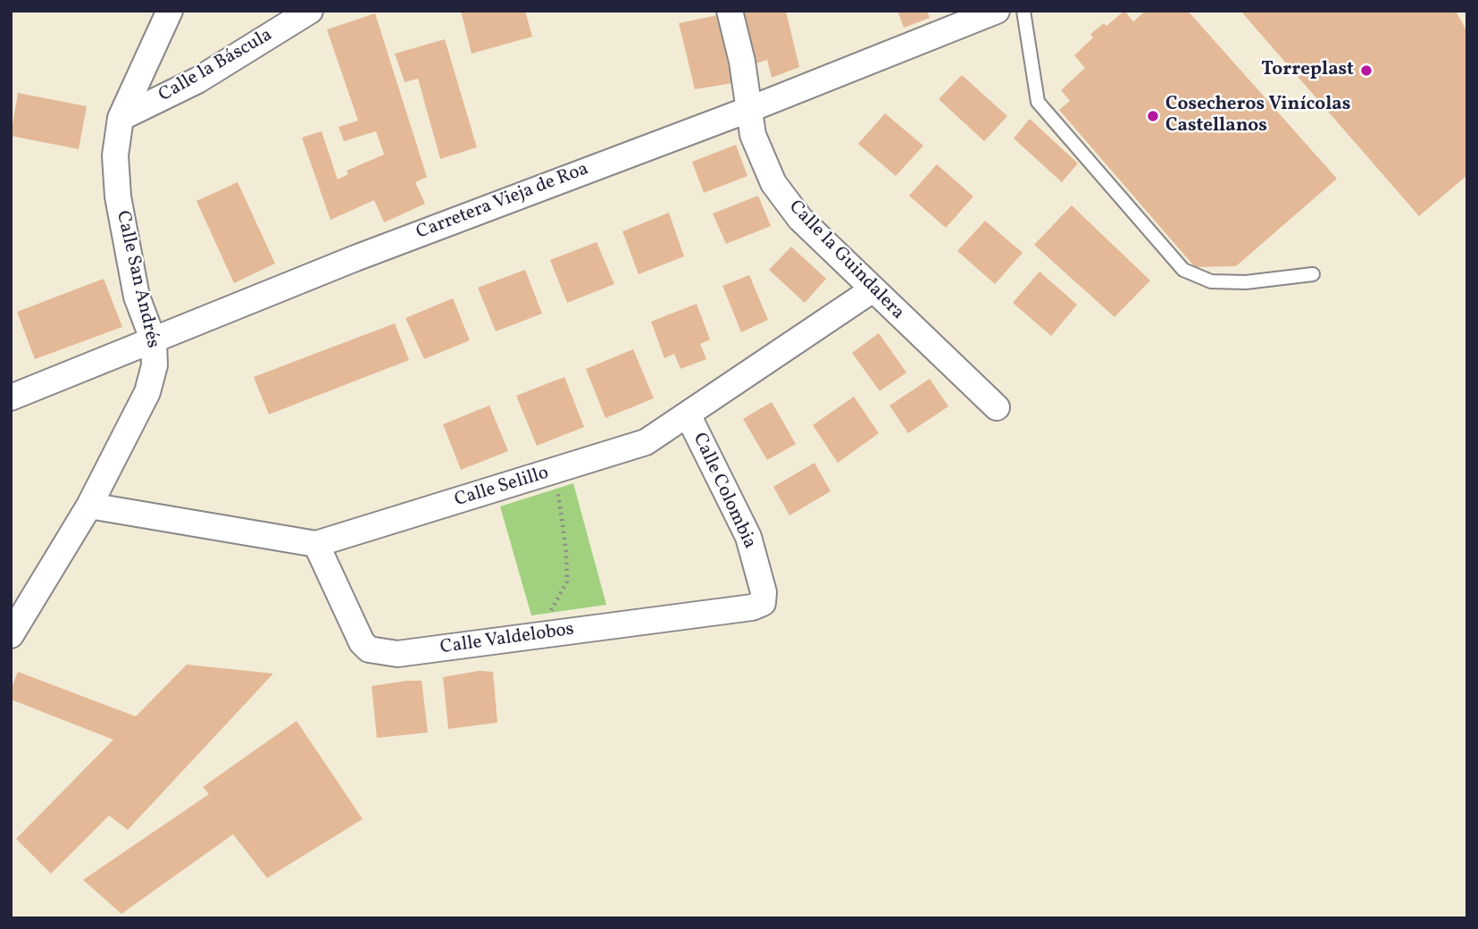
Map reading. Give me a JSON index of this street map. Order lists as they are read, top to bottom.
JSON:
{
  "streets": {
    "street": [
      "Calle la Báscula",
      "Carretera Vieja de Roa",
      "Calle la Guindalera",
      "Calle San Andrés",
      "Calle Selillo",
      "Calle Colombia",
      "Calle Valdelobos"
    ]
  },
  "crossings": [
    ["Calle la Báscula", "Calle San Andrés"],
    ["Carretera Vieja de Roa", "Calle la Guindalera"],
    ["Carretera Vieja de Roa", "Calle San Andrés"],
    ["Calle la Guindalera", "Calle Selillo"],
    ["Calle San Andrés", "Calle Selillo"],
    ["Calle Selillo", "Calle Colombia"],
    ["Calle Selillo", "Calle Valdelobos"],
    ["Calle Colombia", "Calle Valdelobos"]
  ],
  "places": ["Torreplast", "Cosecheros Vinícolas Castellanos"]
}
